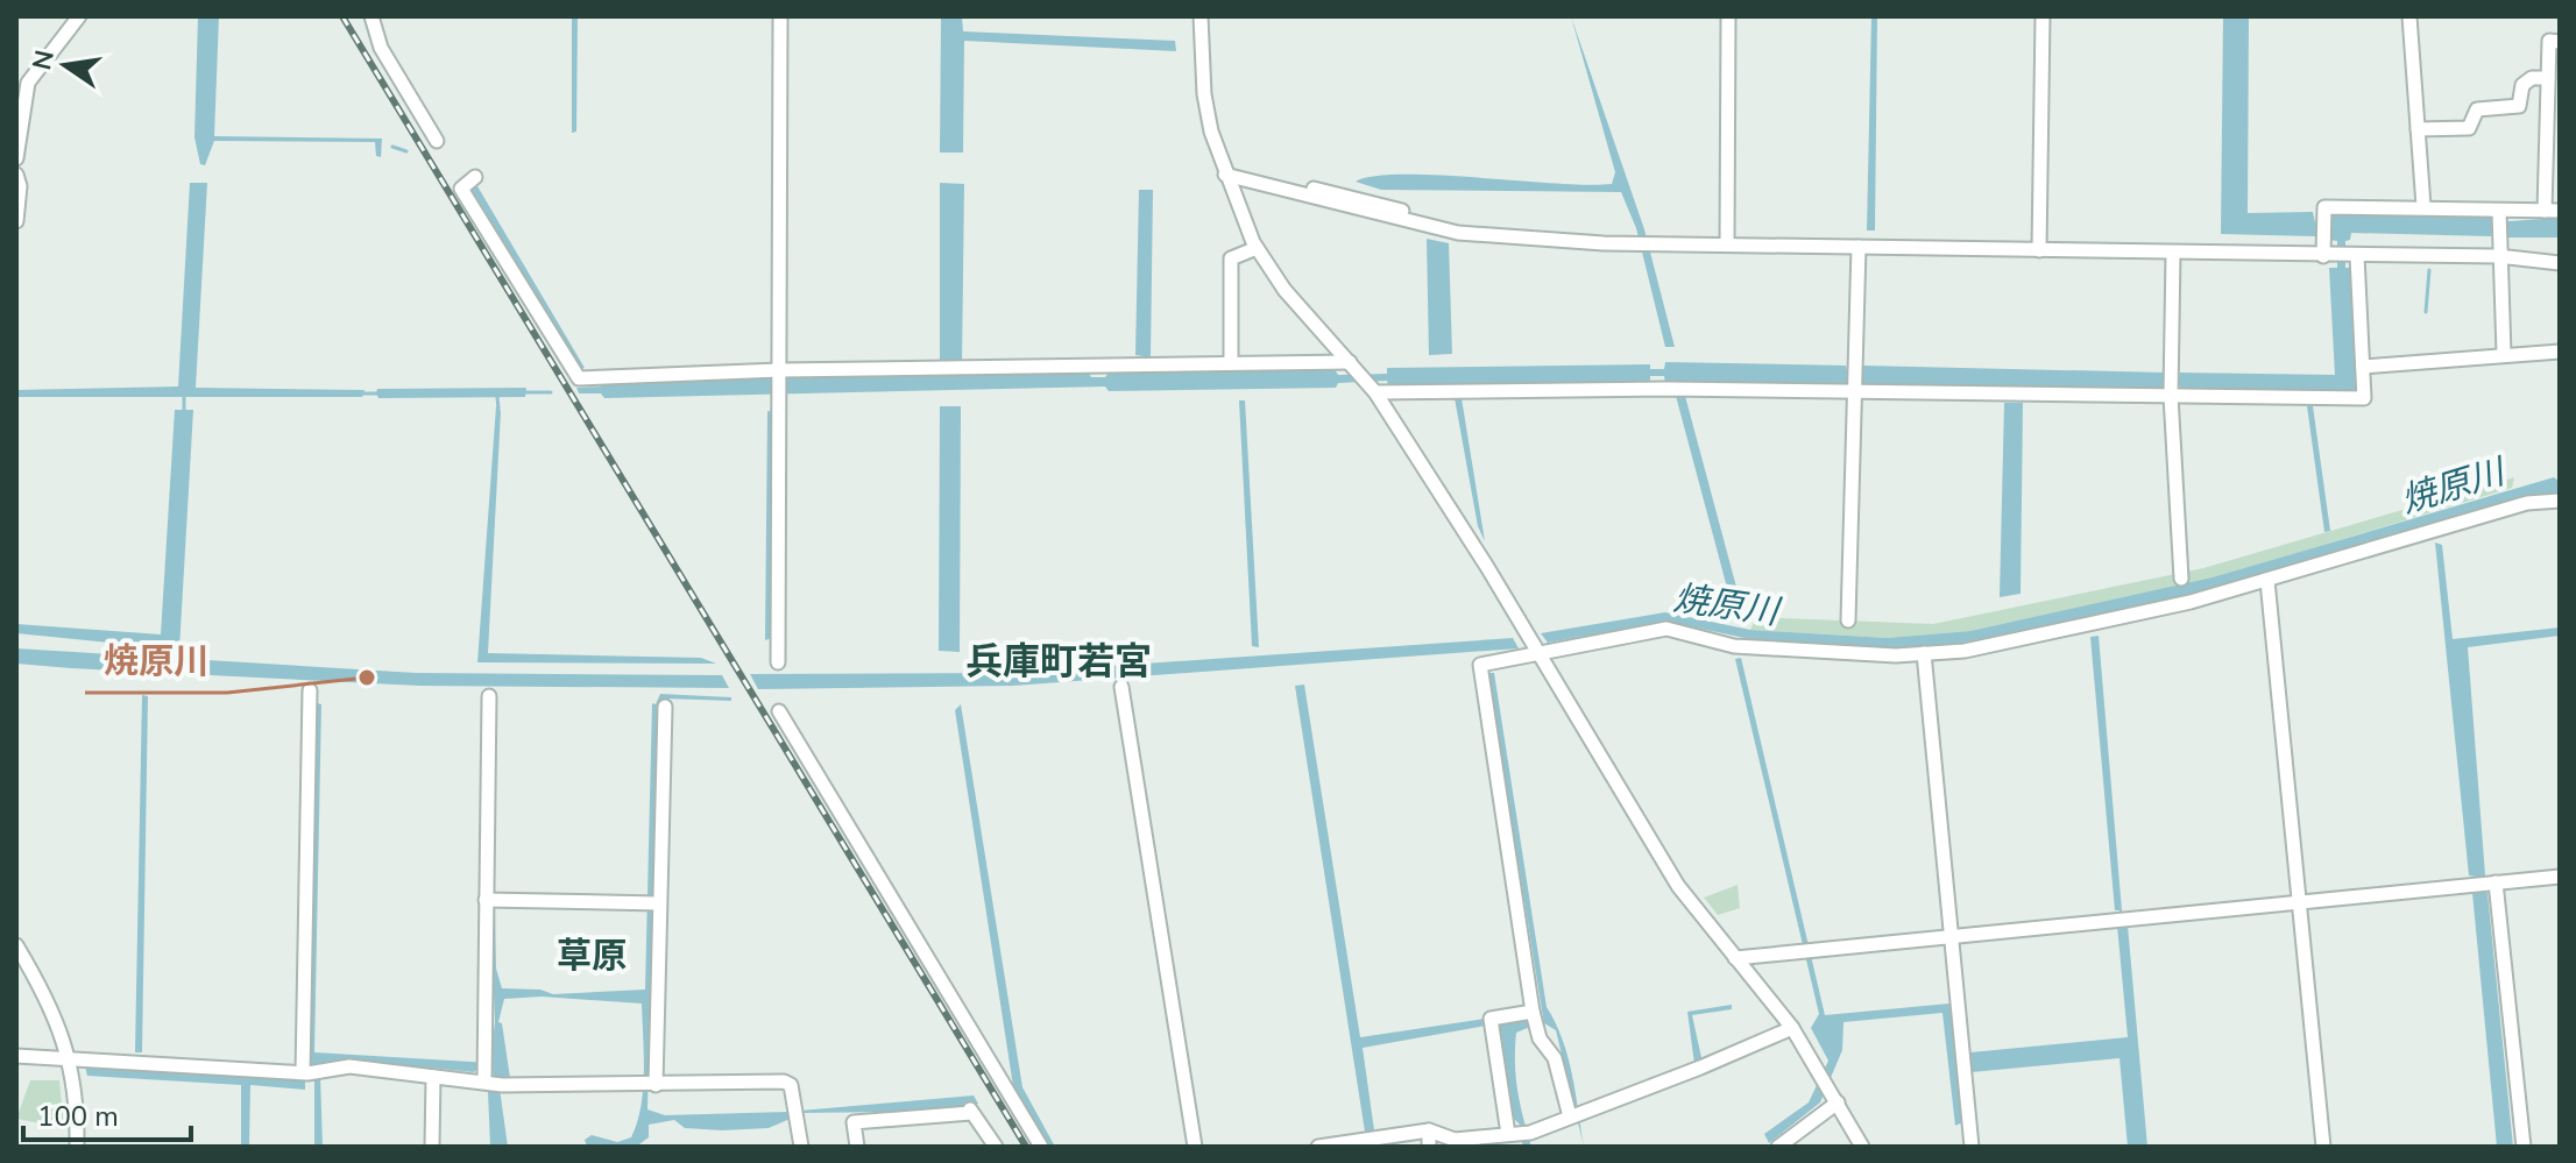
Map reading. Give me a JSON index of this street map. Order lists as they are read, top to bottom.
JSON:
{
  "districts": ["兵庫町若宮", "草原"],
  "water": ["焼原川"],
  "places": ["焼原川"],
  "scale_bar": "100 m",
  "north": "left"
}
